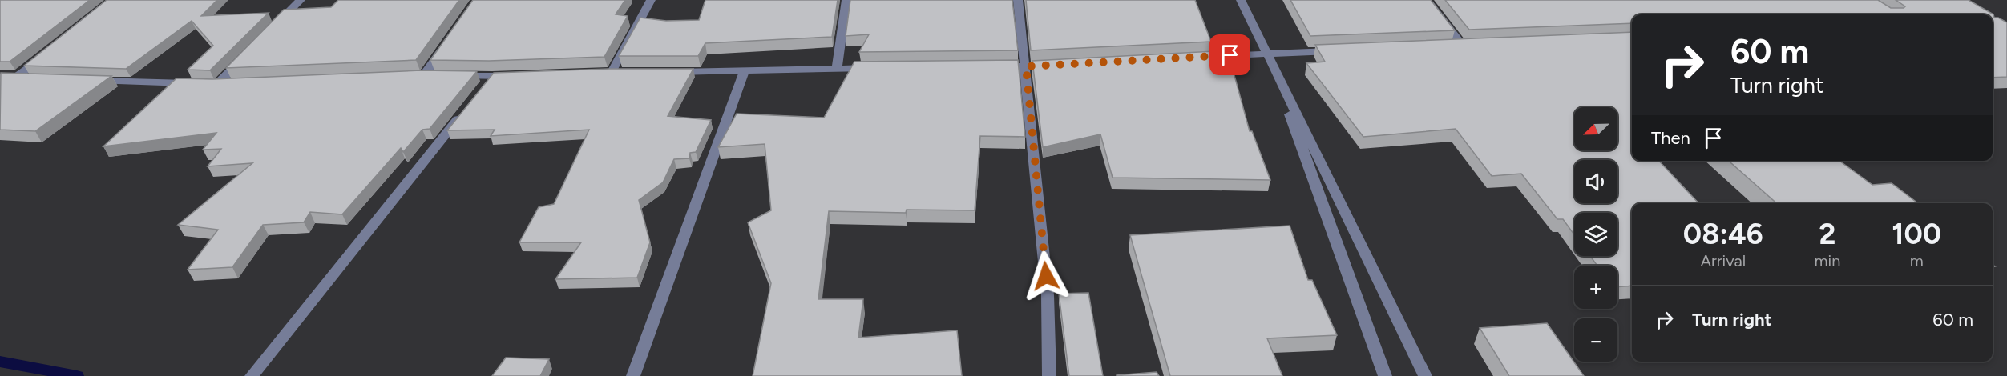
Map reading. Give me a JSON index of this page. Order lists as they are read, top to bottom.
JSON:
{
  "north": "bottom left",
  "page": {
    "turn": ["60 m", "Turn right"],
    "map_buttons": ["+", "−"],
    "then": "Then",
    "eta": [
      "08:46",
      "Arrival",
      "2",
      "min",
      "100",
      "m"
    ],
    "list": [
      {
        "name": "Turn right",
        "value": "60 m"
      }
    ]
  }
}
